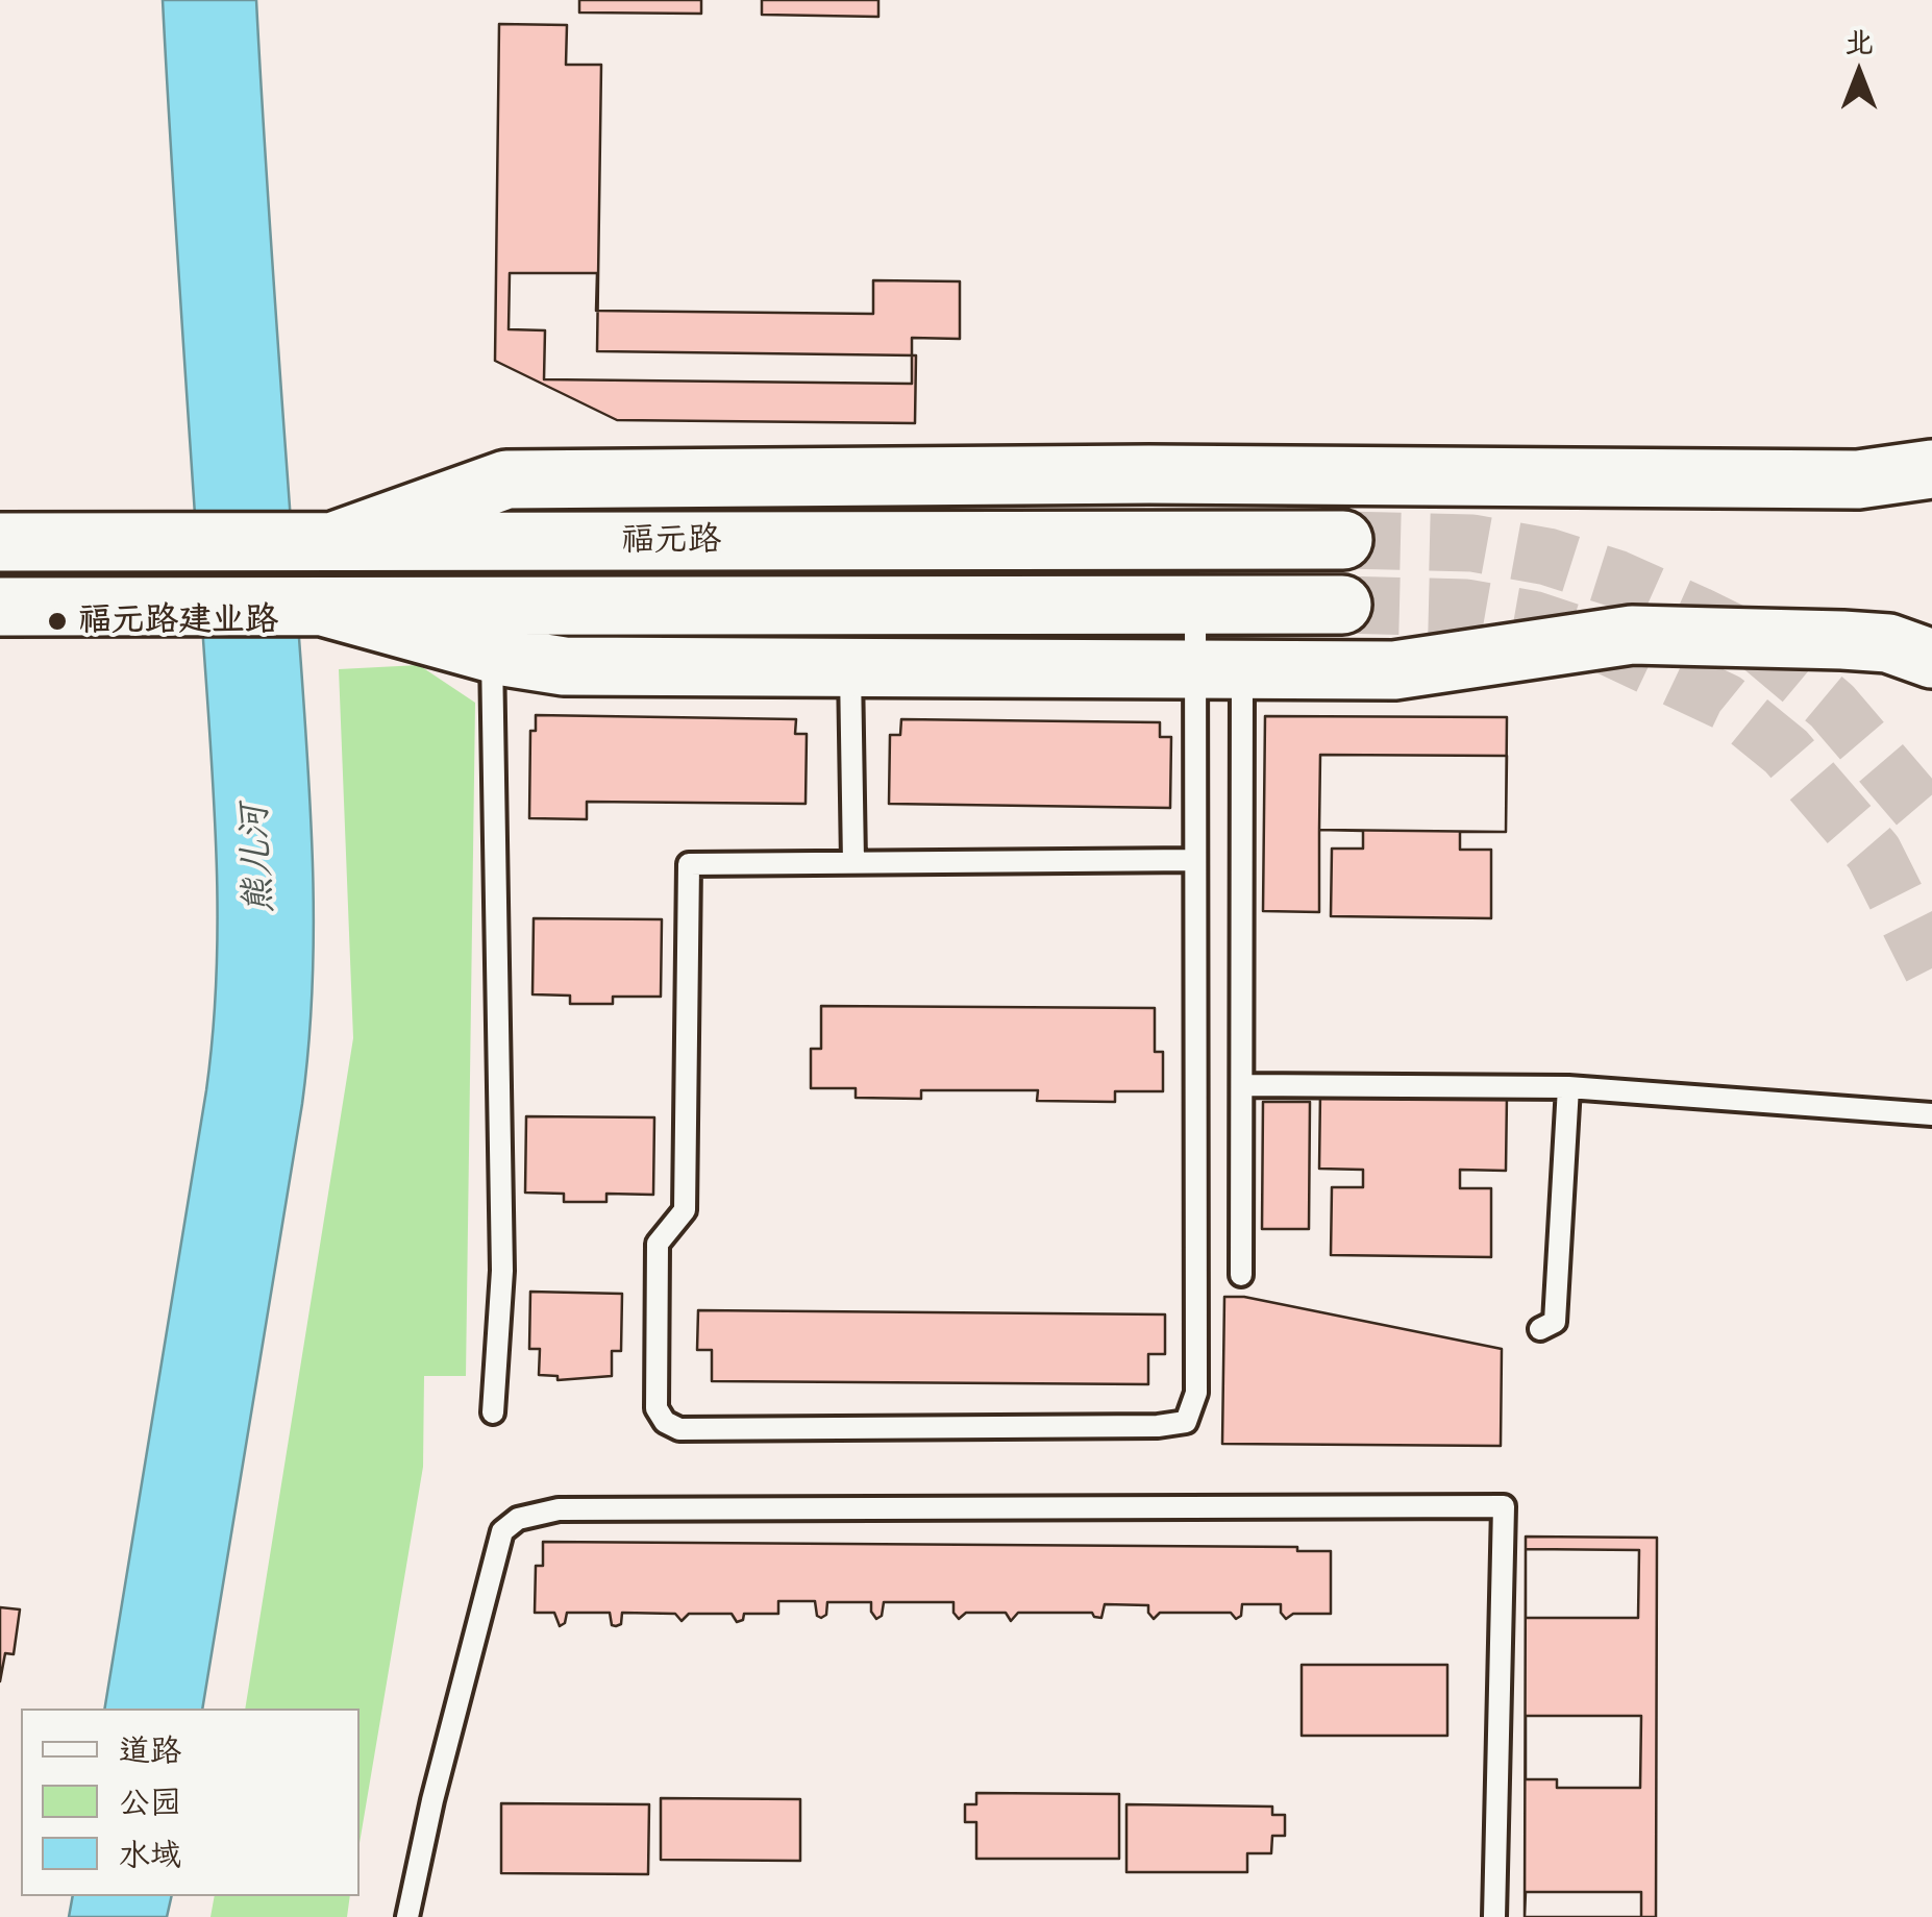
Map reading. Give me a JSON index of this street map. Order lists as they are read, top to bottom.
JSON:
{
  "streets": {
    "street": ["福元路"]
  },
  "water": ["熊儿河"],
  "places": ["福元路建业路"],
  "legend": ["道路", "公园", "水域"],
  "north": "top"
}
